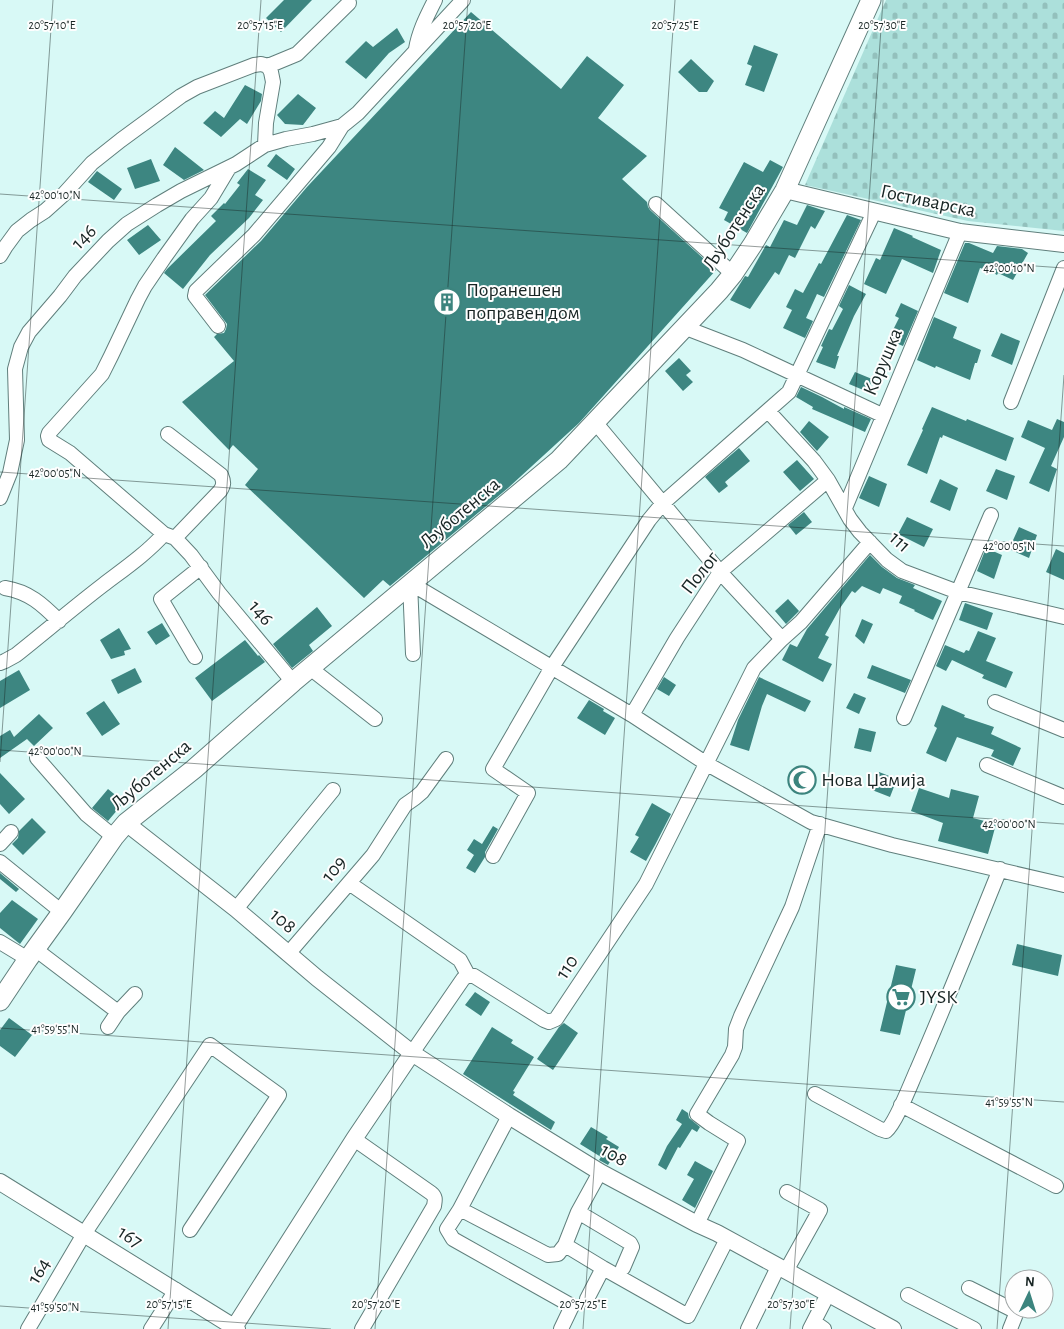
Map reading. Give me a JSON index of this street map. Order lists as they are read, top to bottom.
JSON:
{
  "streets": {
    "main road": ["Љуботенска"],
    "street": [
      "Гостиварска",
      "146",
      "Корушка",
      "111",
      "Полог",
      "109",
      "108",
      "110",
      "167",
      "164"
    ]
  },
  "crossings": [
    ["Гостиварска", "Љуботенска"],
    ["Гостиварска", "Корушка"],
    ["Љуботенска", "146"],
    ["Љуботенска", "108"],
    ["Корушка", "111"],
    ["111", "Полог"],
    ["109", "108"],
    ["167", "164"]
  ],
  "places": {
    "building": ["Поранешен поправен дом"],
    "mosque": ["Нова Џамија"],
    "supermarket": ["JYSK"]
  },
  "north": "top",
  "coordinates": [
    "20°57'10\"E",
    "20°57'15\"E",
    "20°57'20\"E",
    "20°57'25\"E",
    "20°57'30\"E",
    "42°00'10\"N",
    "42°00'05\"N",
    "42°00'00\"N",
    "41°59'55\"N",
    "41°59'50\"N"
  ]
}
